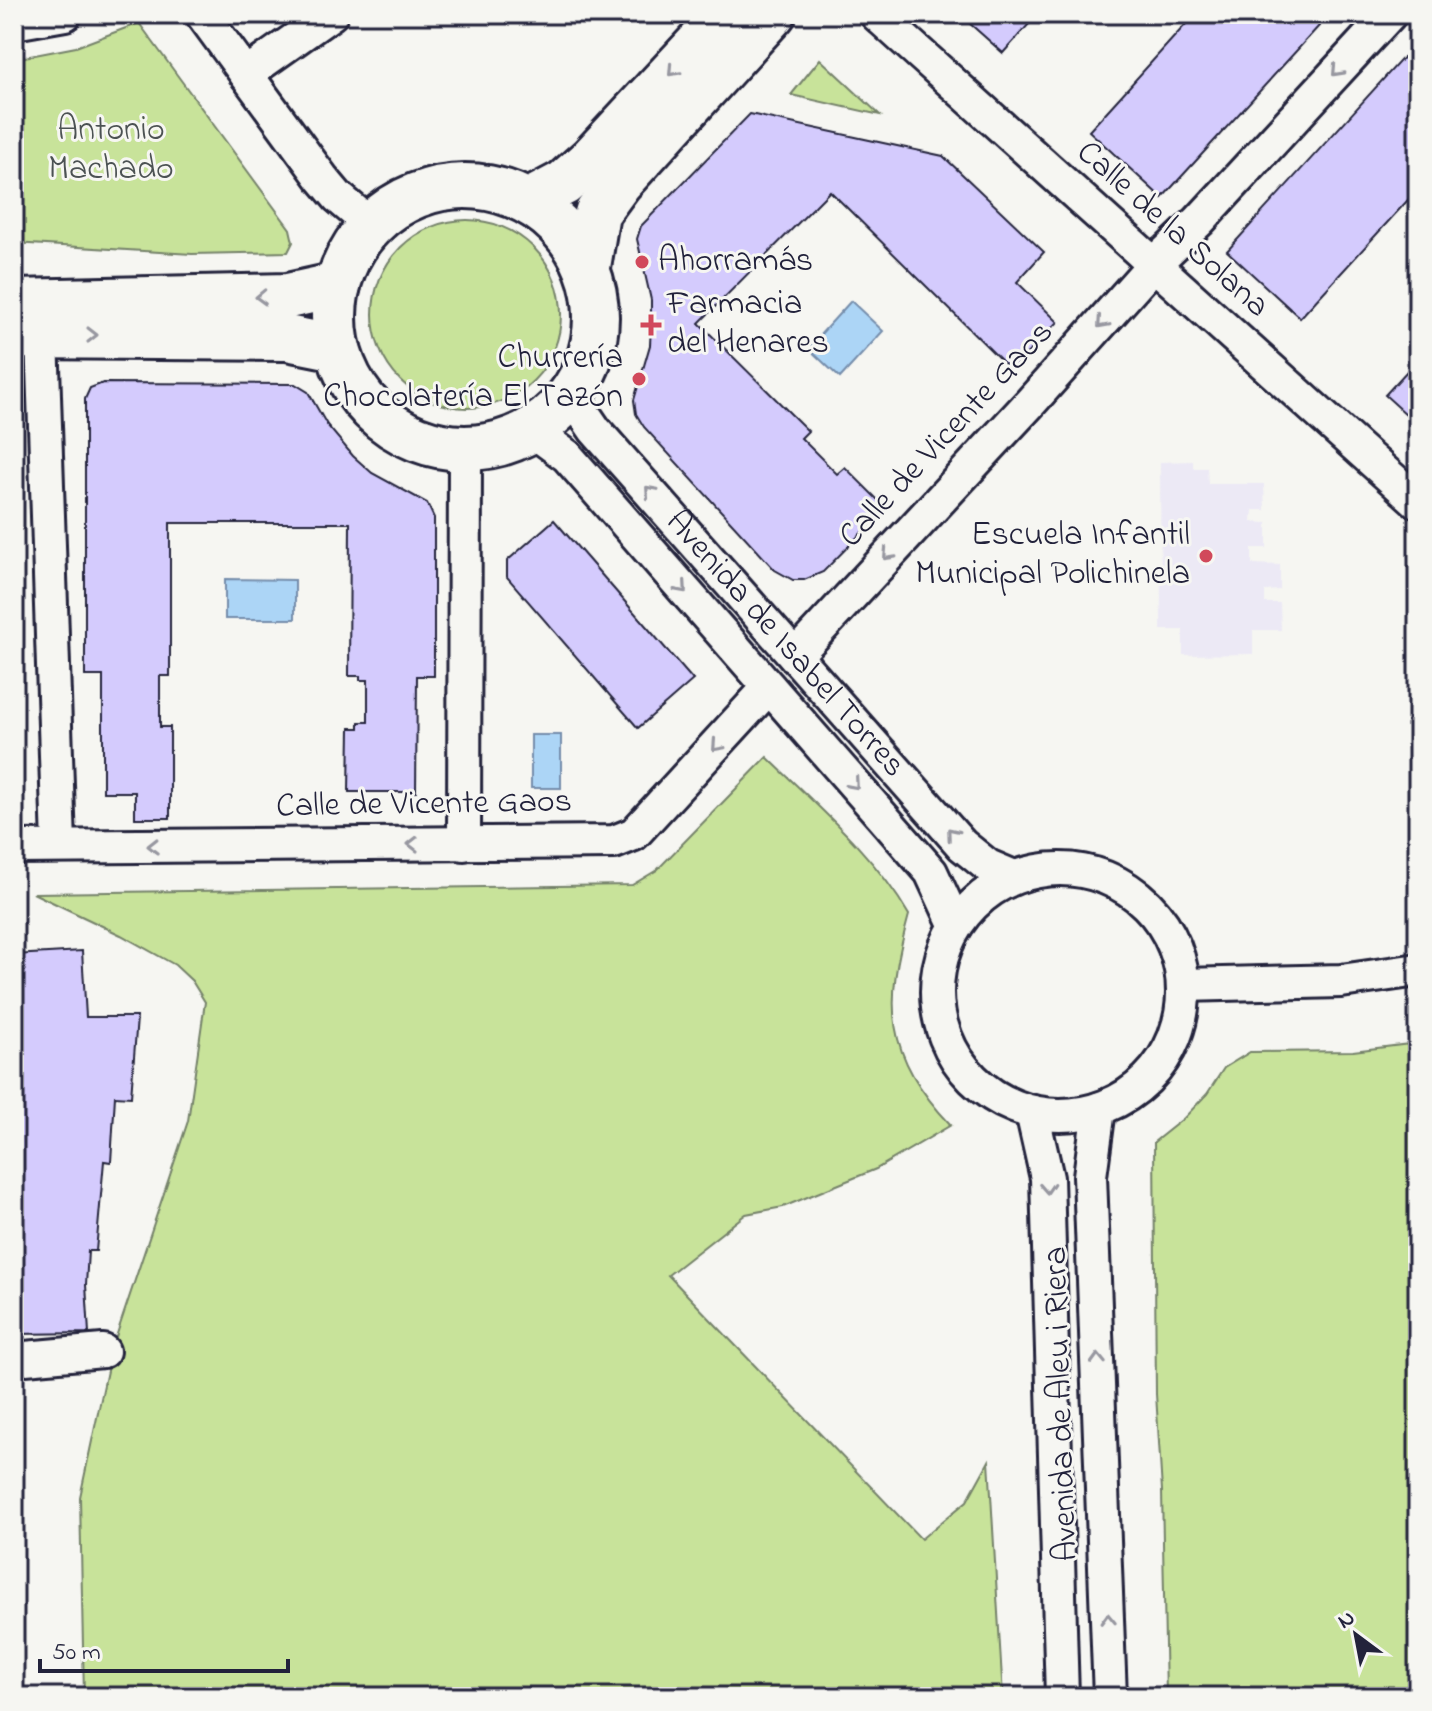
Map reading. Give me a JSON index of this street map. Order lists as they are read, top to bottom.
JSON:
{
  "streets": {
    "street": [
      "Calle de la Solana",
      "Calle de Vicente Gaos",
      "Avenida de Isabel Torres",
      "Avenida de Aleu i Riera"
    ]
  },
  "crossings": [
    ["Calle de la Solana", "Calle de Vicente Gaos"],
    ["Calle de Vicente Gaos", "Avenida de Isabel Torres"],
    ["Avenida de Isabel Torres", "Avenida de Aleu i Riera"]
  ],
  "one_way": ["Calle de Vicente Gaos"],
  "parks": ["Antonio Machado"],
  "places": {
    "other": ["Ahorramás", "Churrería Chocolatería El Tazón", "Escuela Infantil Municipal Polichinela"],
    "health": ["Farmacia del Henares"]
  },
  "scale_bar": "50 m",
  "north": "top left"
}
